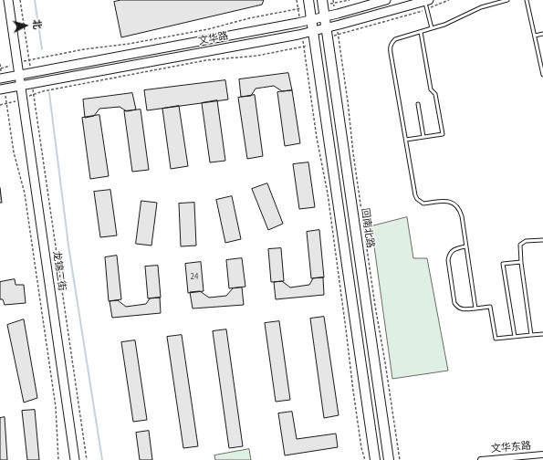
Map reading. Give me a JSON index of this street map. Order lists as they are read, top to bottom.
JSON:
{
  "streets": {
    "main road": ["回南北路"],
    "street": ["文华路", "龙锦二街", "文华东路"]
  },
  "crossings": [
    ["文华路", "回南北路"],
    ["文华路", "龙锦二街"]
  ],
  "house_numbers": ["24"],
  "north": "right"
}
